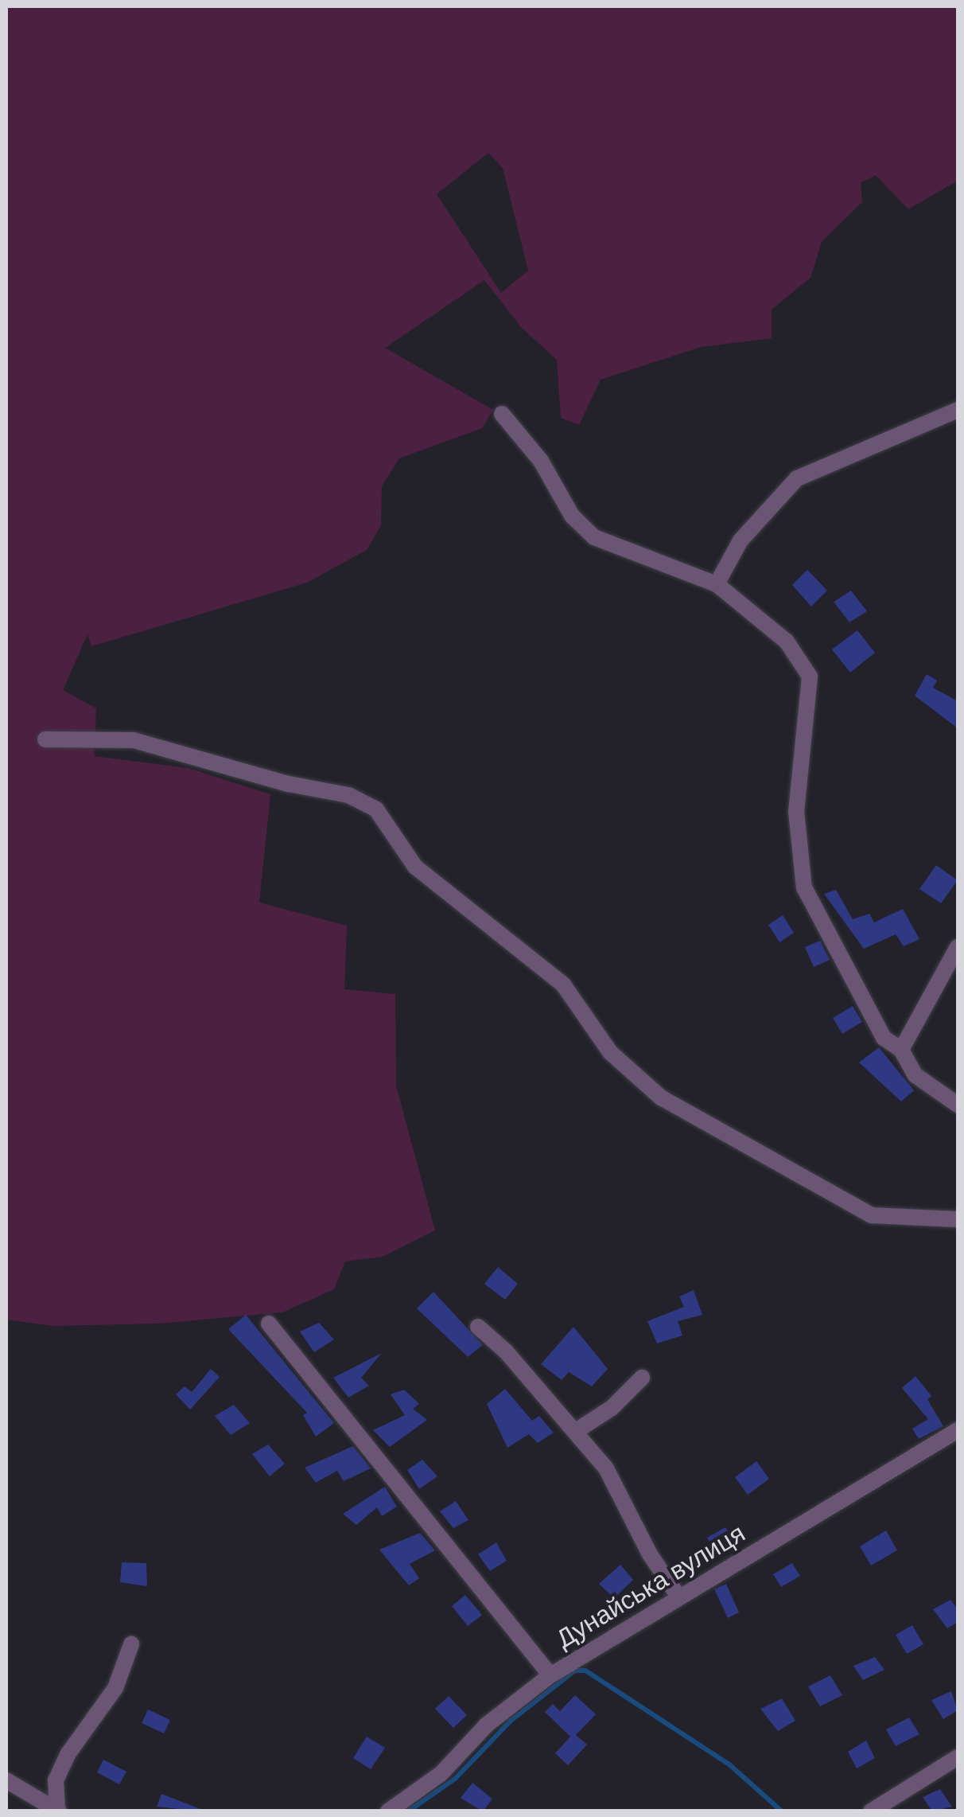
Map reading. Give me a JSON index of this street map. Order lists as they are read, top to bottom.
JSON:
{
  "streets": {
    "street": ["Дунайська вулиця"]
  }
}
